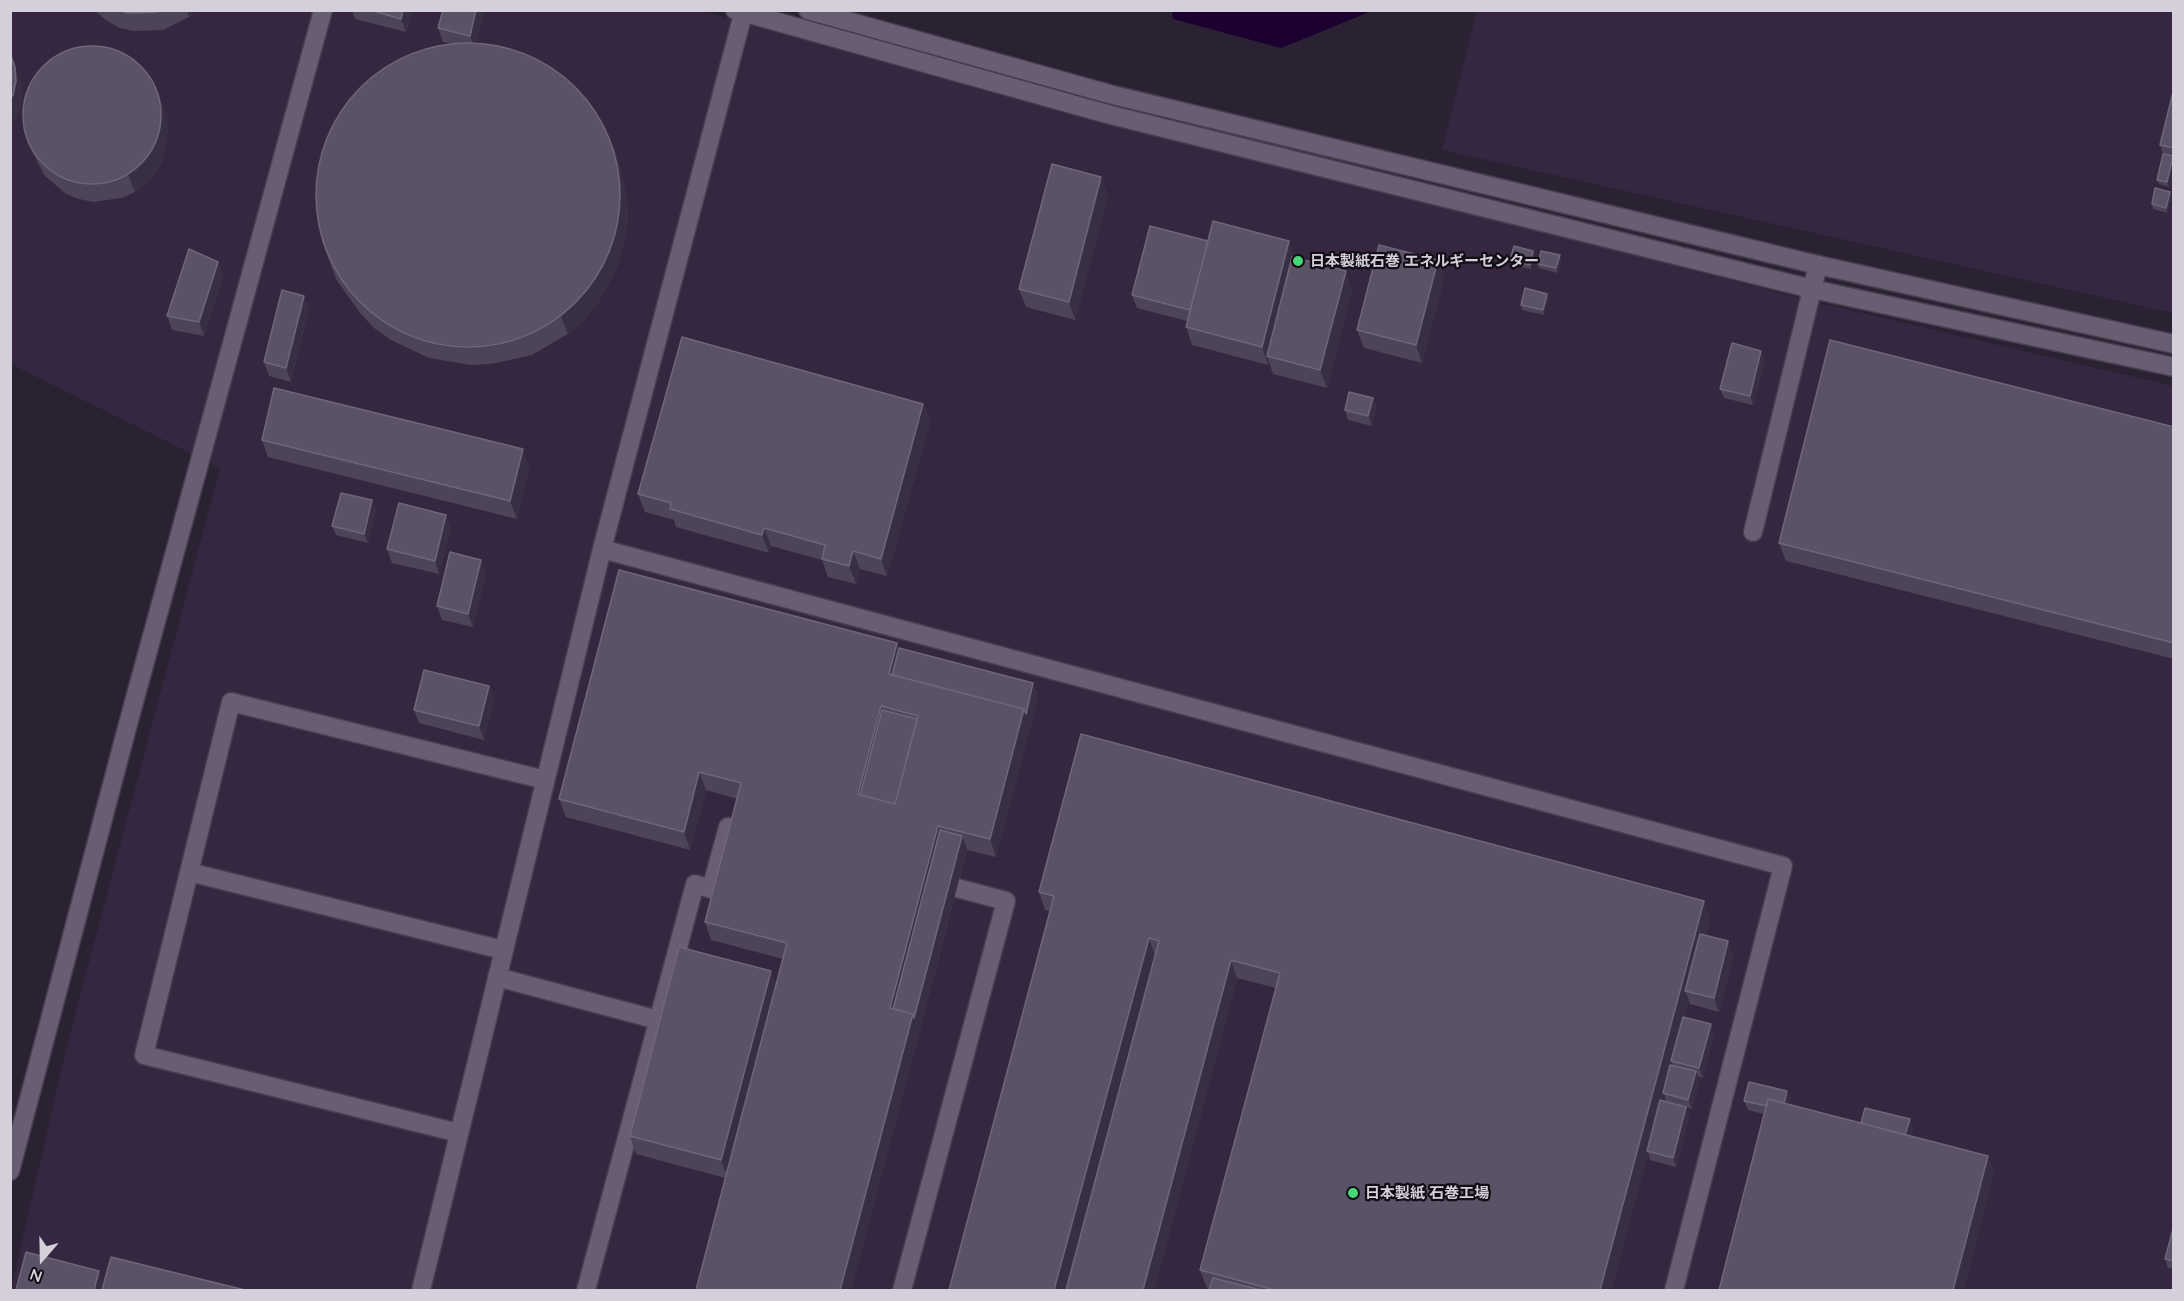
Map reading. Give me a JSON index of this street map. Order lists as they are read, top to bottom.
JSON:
{
  "places": ["日本製紙石巻 エネルギーセンター", "日本製紙 石巻工場"],
  "north": "bottom"
}
